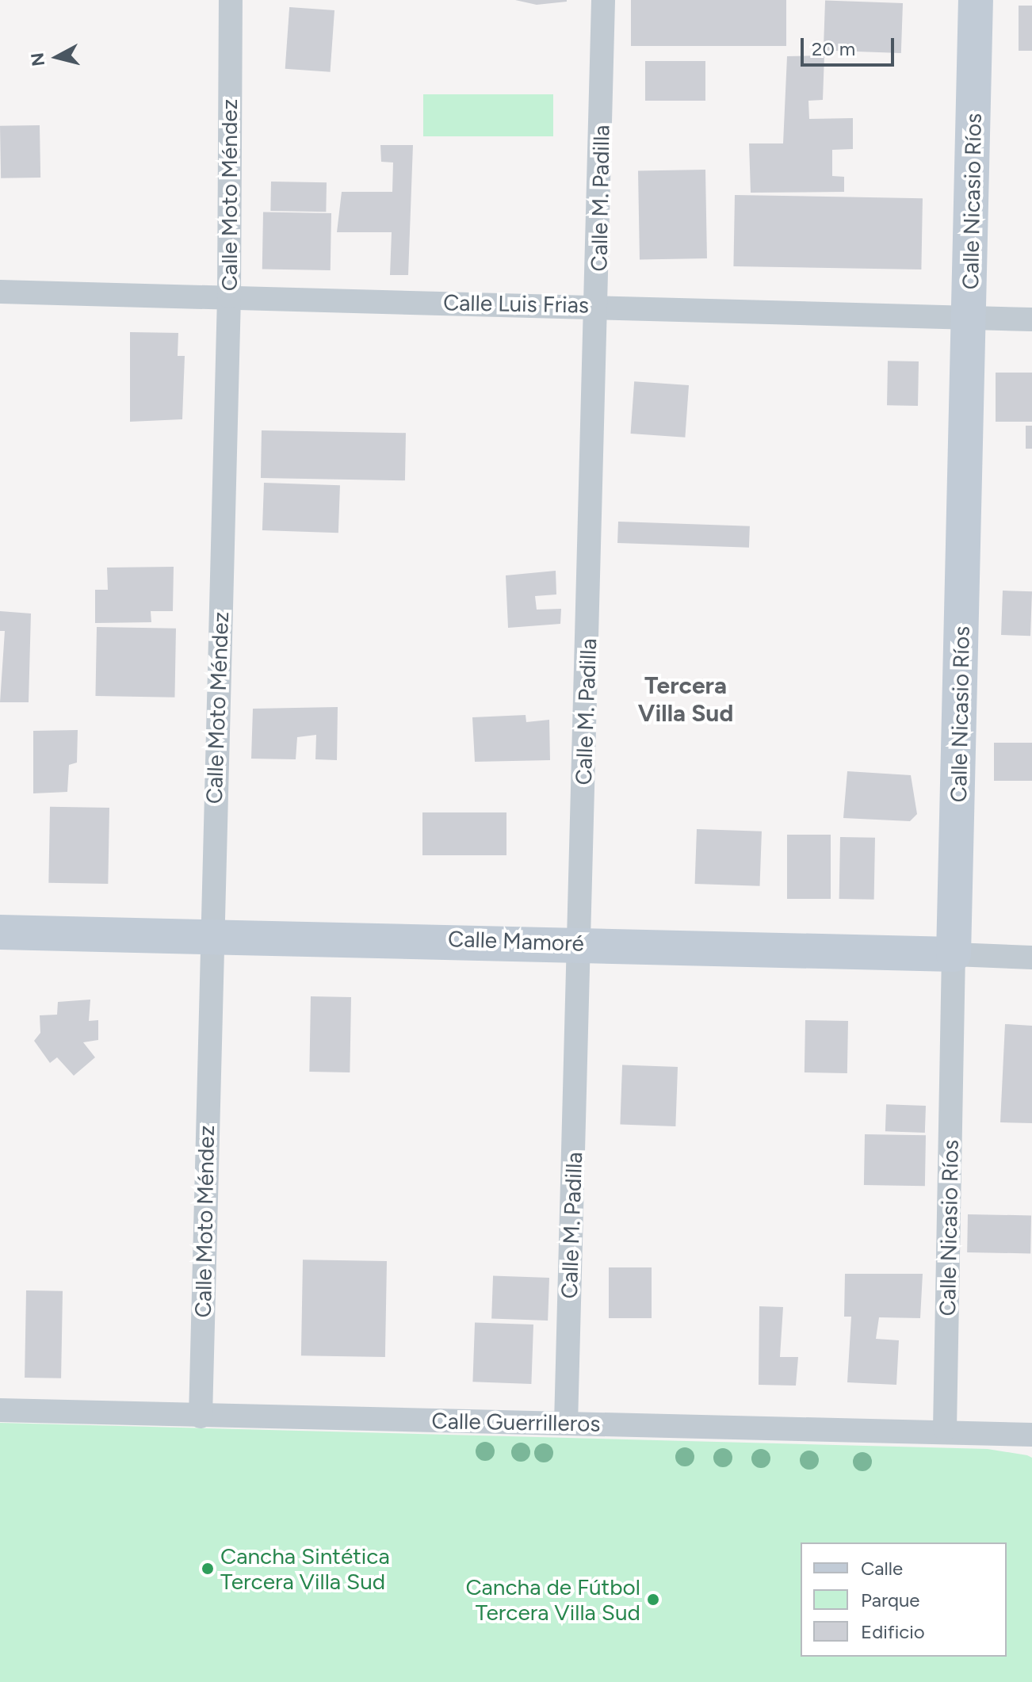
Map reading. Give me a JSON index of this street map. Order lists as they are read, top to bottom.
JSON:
{
  "streets": {
    "street": [
      "Calle Moto Méndez",
      "Calle M. Padilla",
      "Calle Nicasio Ríos",
      "Calle Luis Frias",
      "Calle Mamoré",
      "Calle Guerrilleros"
    ]
  },
  "crossings": [
    ["Calle Moto Méndez", "Calle Luis Frias"],
    ["Calle Moto Méndez", "Calle Mamoré"],
    ["Calle Moto Méndez", "Calle Guerrilleros"],
    ["Calle M. Padilla", "Calle Luis Frias"],
    ["Calle M. Padilla", "Calle Mamoré"],
    ["Calle M. Padilla", "Calle Guerrilleros"],
    ["Calle Nicasio Ríos", "Calle Luis Frias"],
    ["Calle Nicasio Ríos", "Calle Mamoré"],
    ["Calle Nicasio Ríos", "Calle Guerrilleros"]
  ],
  "districts": ["Tercera Villa Sud"],
  "places": ["Cancha Sintética Tercera Villa Sud", "Cancha de Fútbol Tercera Villa Sud"],
  "legend": ["Calle", "Parque", "Edificio"],
  "scale_bar": "20 m",
  "north": "left"
}
